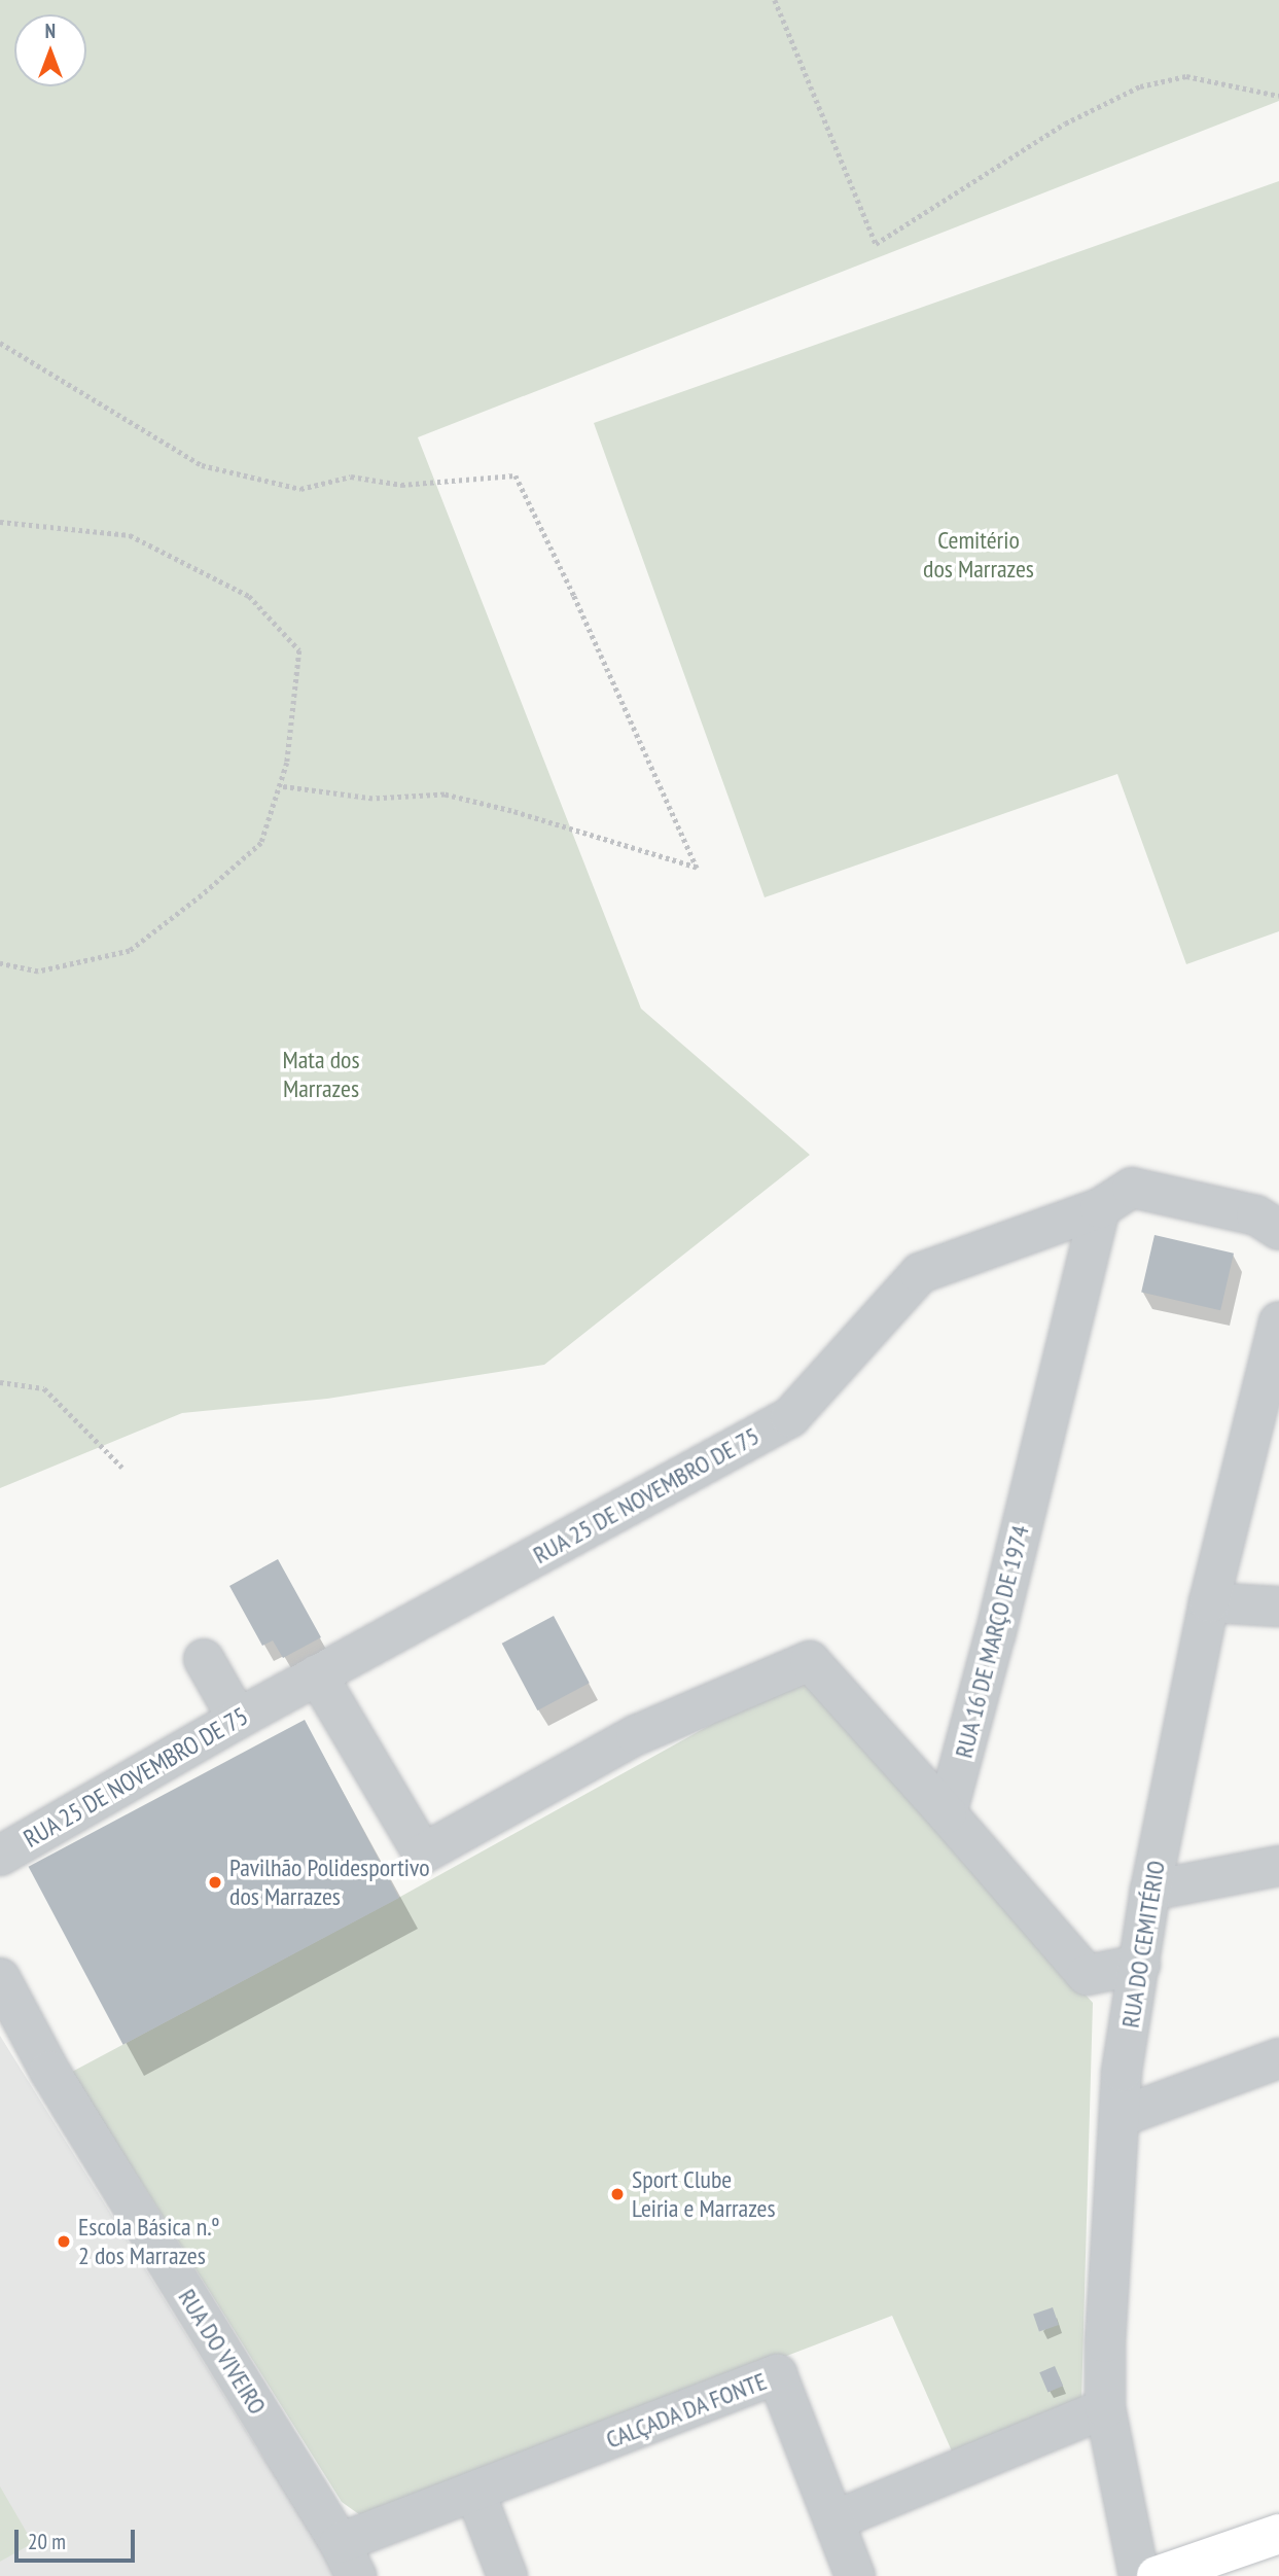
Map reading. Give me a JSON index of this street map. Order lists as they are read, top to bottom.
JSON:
{
  "streets": {
    "street": [
      "RUA 25 DE NOVEMBRO DE 75",
      "RUA 16 DE MARÇO DE 1974",
      "RUA DO CEMITÉRIO",
      "RUA DO VIVEIRO",
      "CALÇADA DA FONTE"
    ]
  },
  "crossings": [
    ["RUA 25 DE NOVEMBRO DE 75", "RUA 16 DE MARÇO DE 1974"]
  ],
  "parks": ["Cemitério dos Marrazes", "Mata dos Marrazes"],
  "places": ["Pavilhão Polidesportivo dos Marrazes", "Sport Clube Leiria e Marrazes", "Escola Básica n.º 2 dos Marrazes"],
  "scale_bar": "20 m",
  "north": "top"
}
